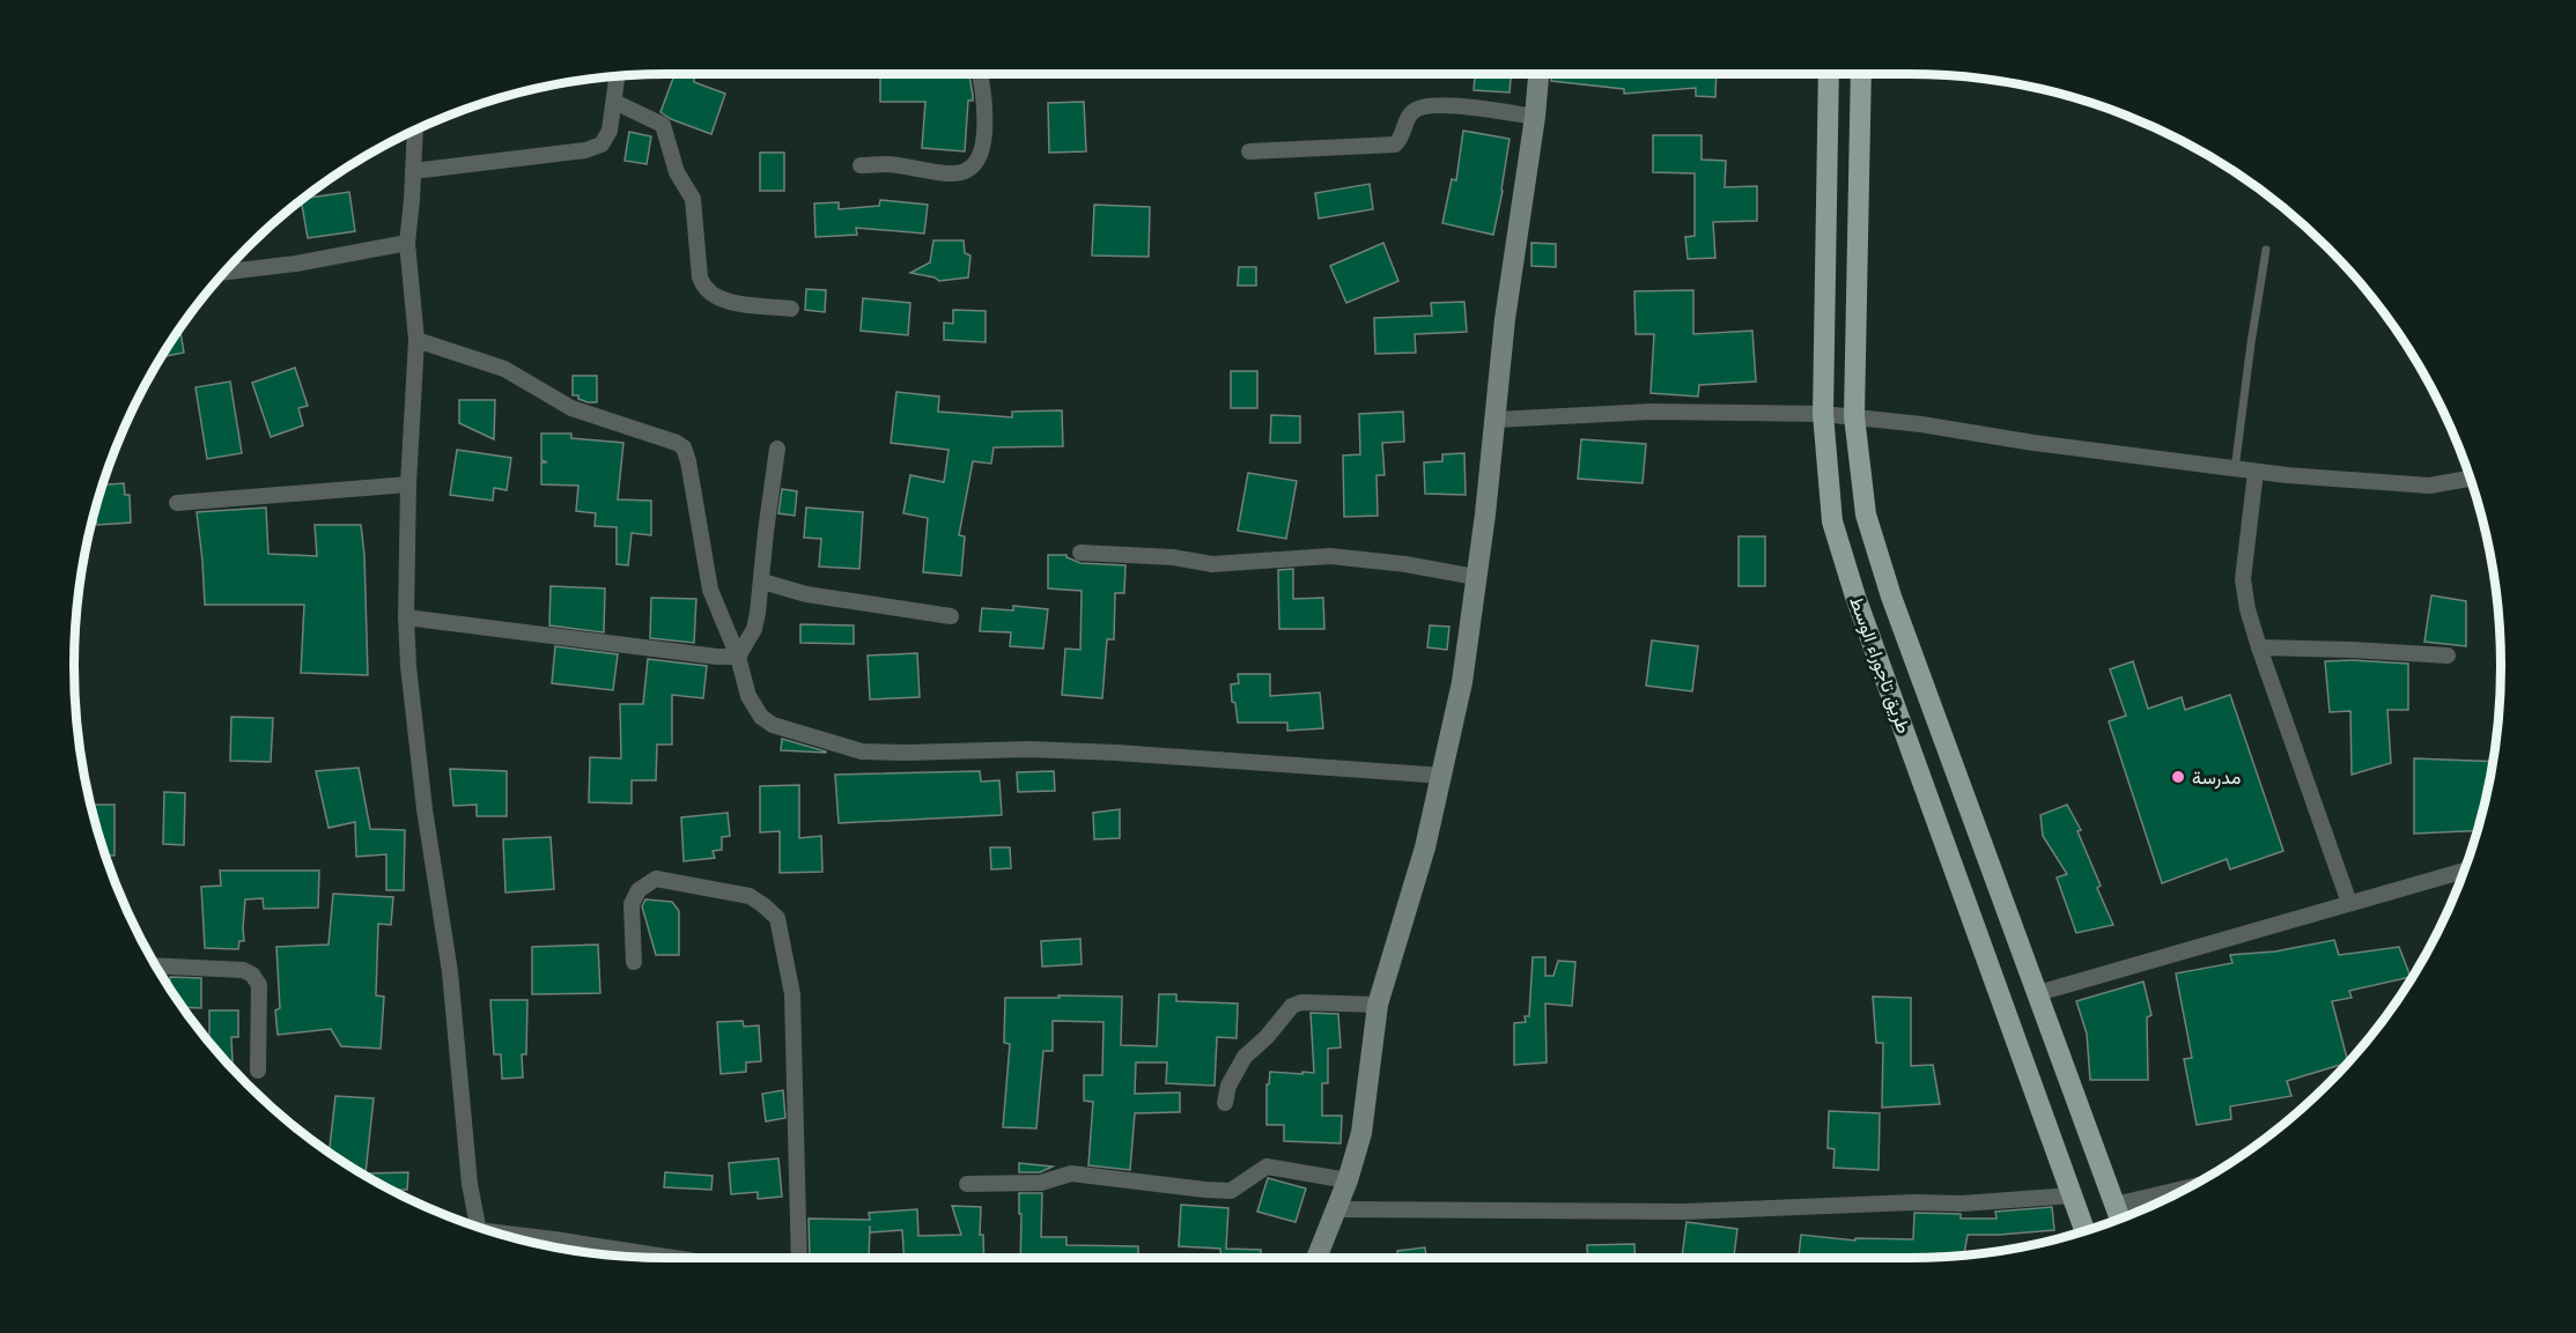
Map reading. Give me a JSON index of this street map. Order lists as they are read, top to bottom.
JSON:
{
  "streets": {
    "main road": ["طريق تاجوراء الوسط"]
  },
  "places": ["مدرسة"]
}
